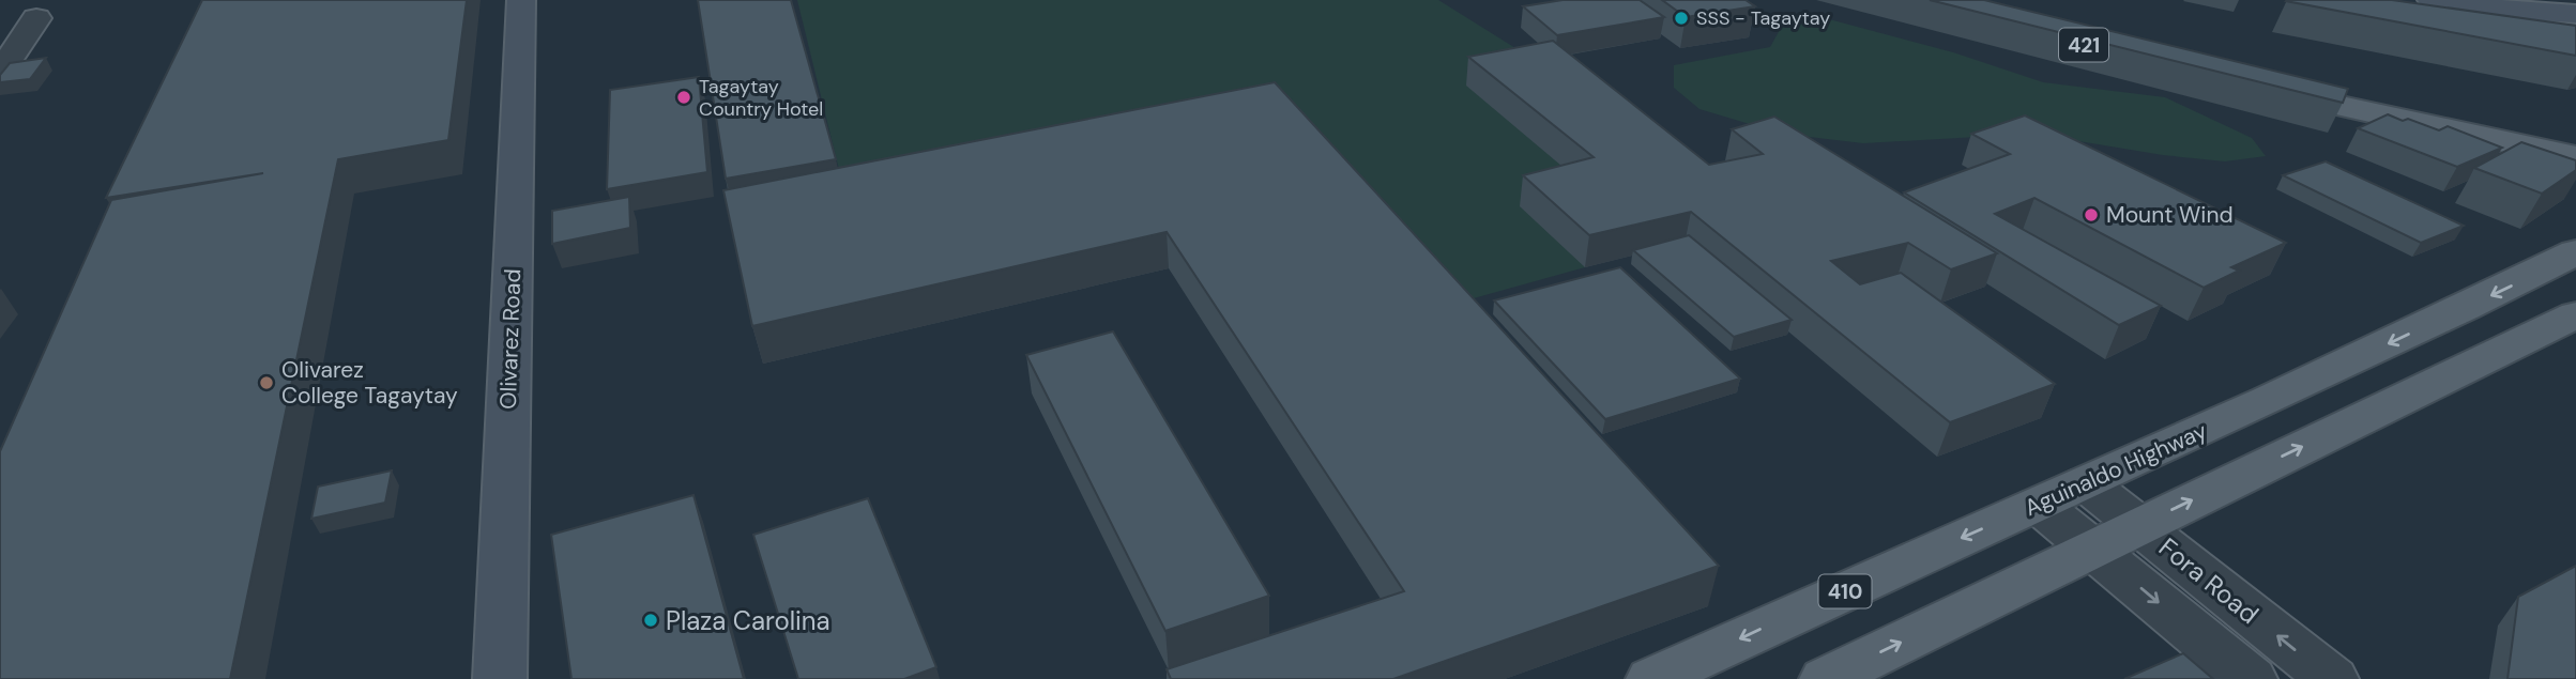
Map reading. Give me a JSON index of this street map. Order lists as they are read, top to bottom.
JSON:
{
  "streets": {
    "main road": ["Aguinaldo Highway", "410"],
    "street": ["Olivarez Road", "Fora Road"]
  },
  "crossings": [
    ["Aguinaldo Highway", "Fora Road"]
  ],
  "places": [
    "SSS - Tagaytay",
    "Tagaytay Country Hotel",
    "Mount Wind",
    "Olivarez College Tagaytay",
    "Plaza Carolina"
  ]
}
